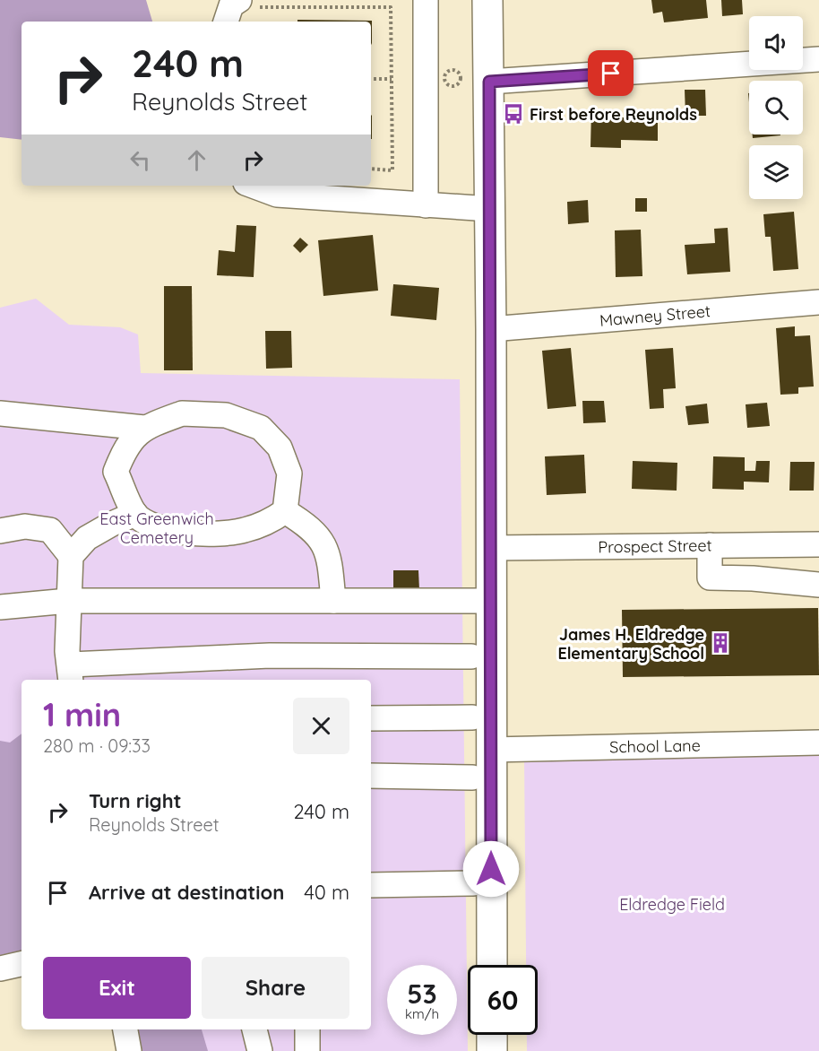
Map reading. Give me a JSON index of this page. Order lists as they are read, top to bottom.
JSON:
{
  "streets": {
    "street": ["Mawney Street", "Prospect Street", "School Lane"]
  },
  "parks": ["East Greenwich Cemetery", "Eldredge Field"],
  "places": {
    "bus stop": ["First before Reynolds"],
    "building": ["James H. Eldredge Elementary School"]
  },
  "page": {
    "turn": ["240 m", "Reynolds Street"],
    "heading": ["1 min", "280 m · 09:33"],
    "list": [
      {
        "name": "Turn right",
        "note": "Reynolds Street",
        "value": "240 m"
      },
      {
        "name": "Arrive at destination",
        "value": "40 m"
      }
    ],
    "buttons": ["Exit", "Share"],
    "speed": "53 km/h",
    "limit": "60"
  }
}
